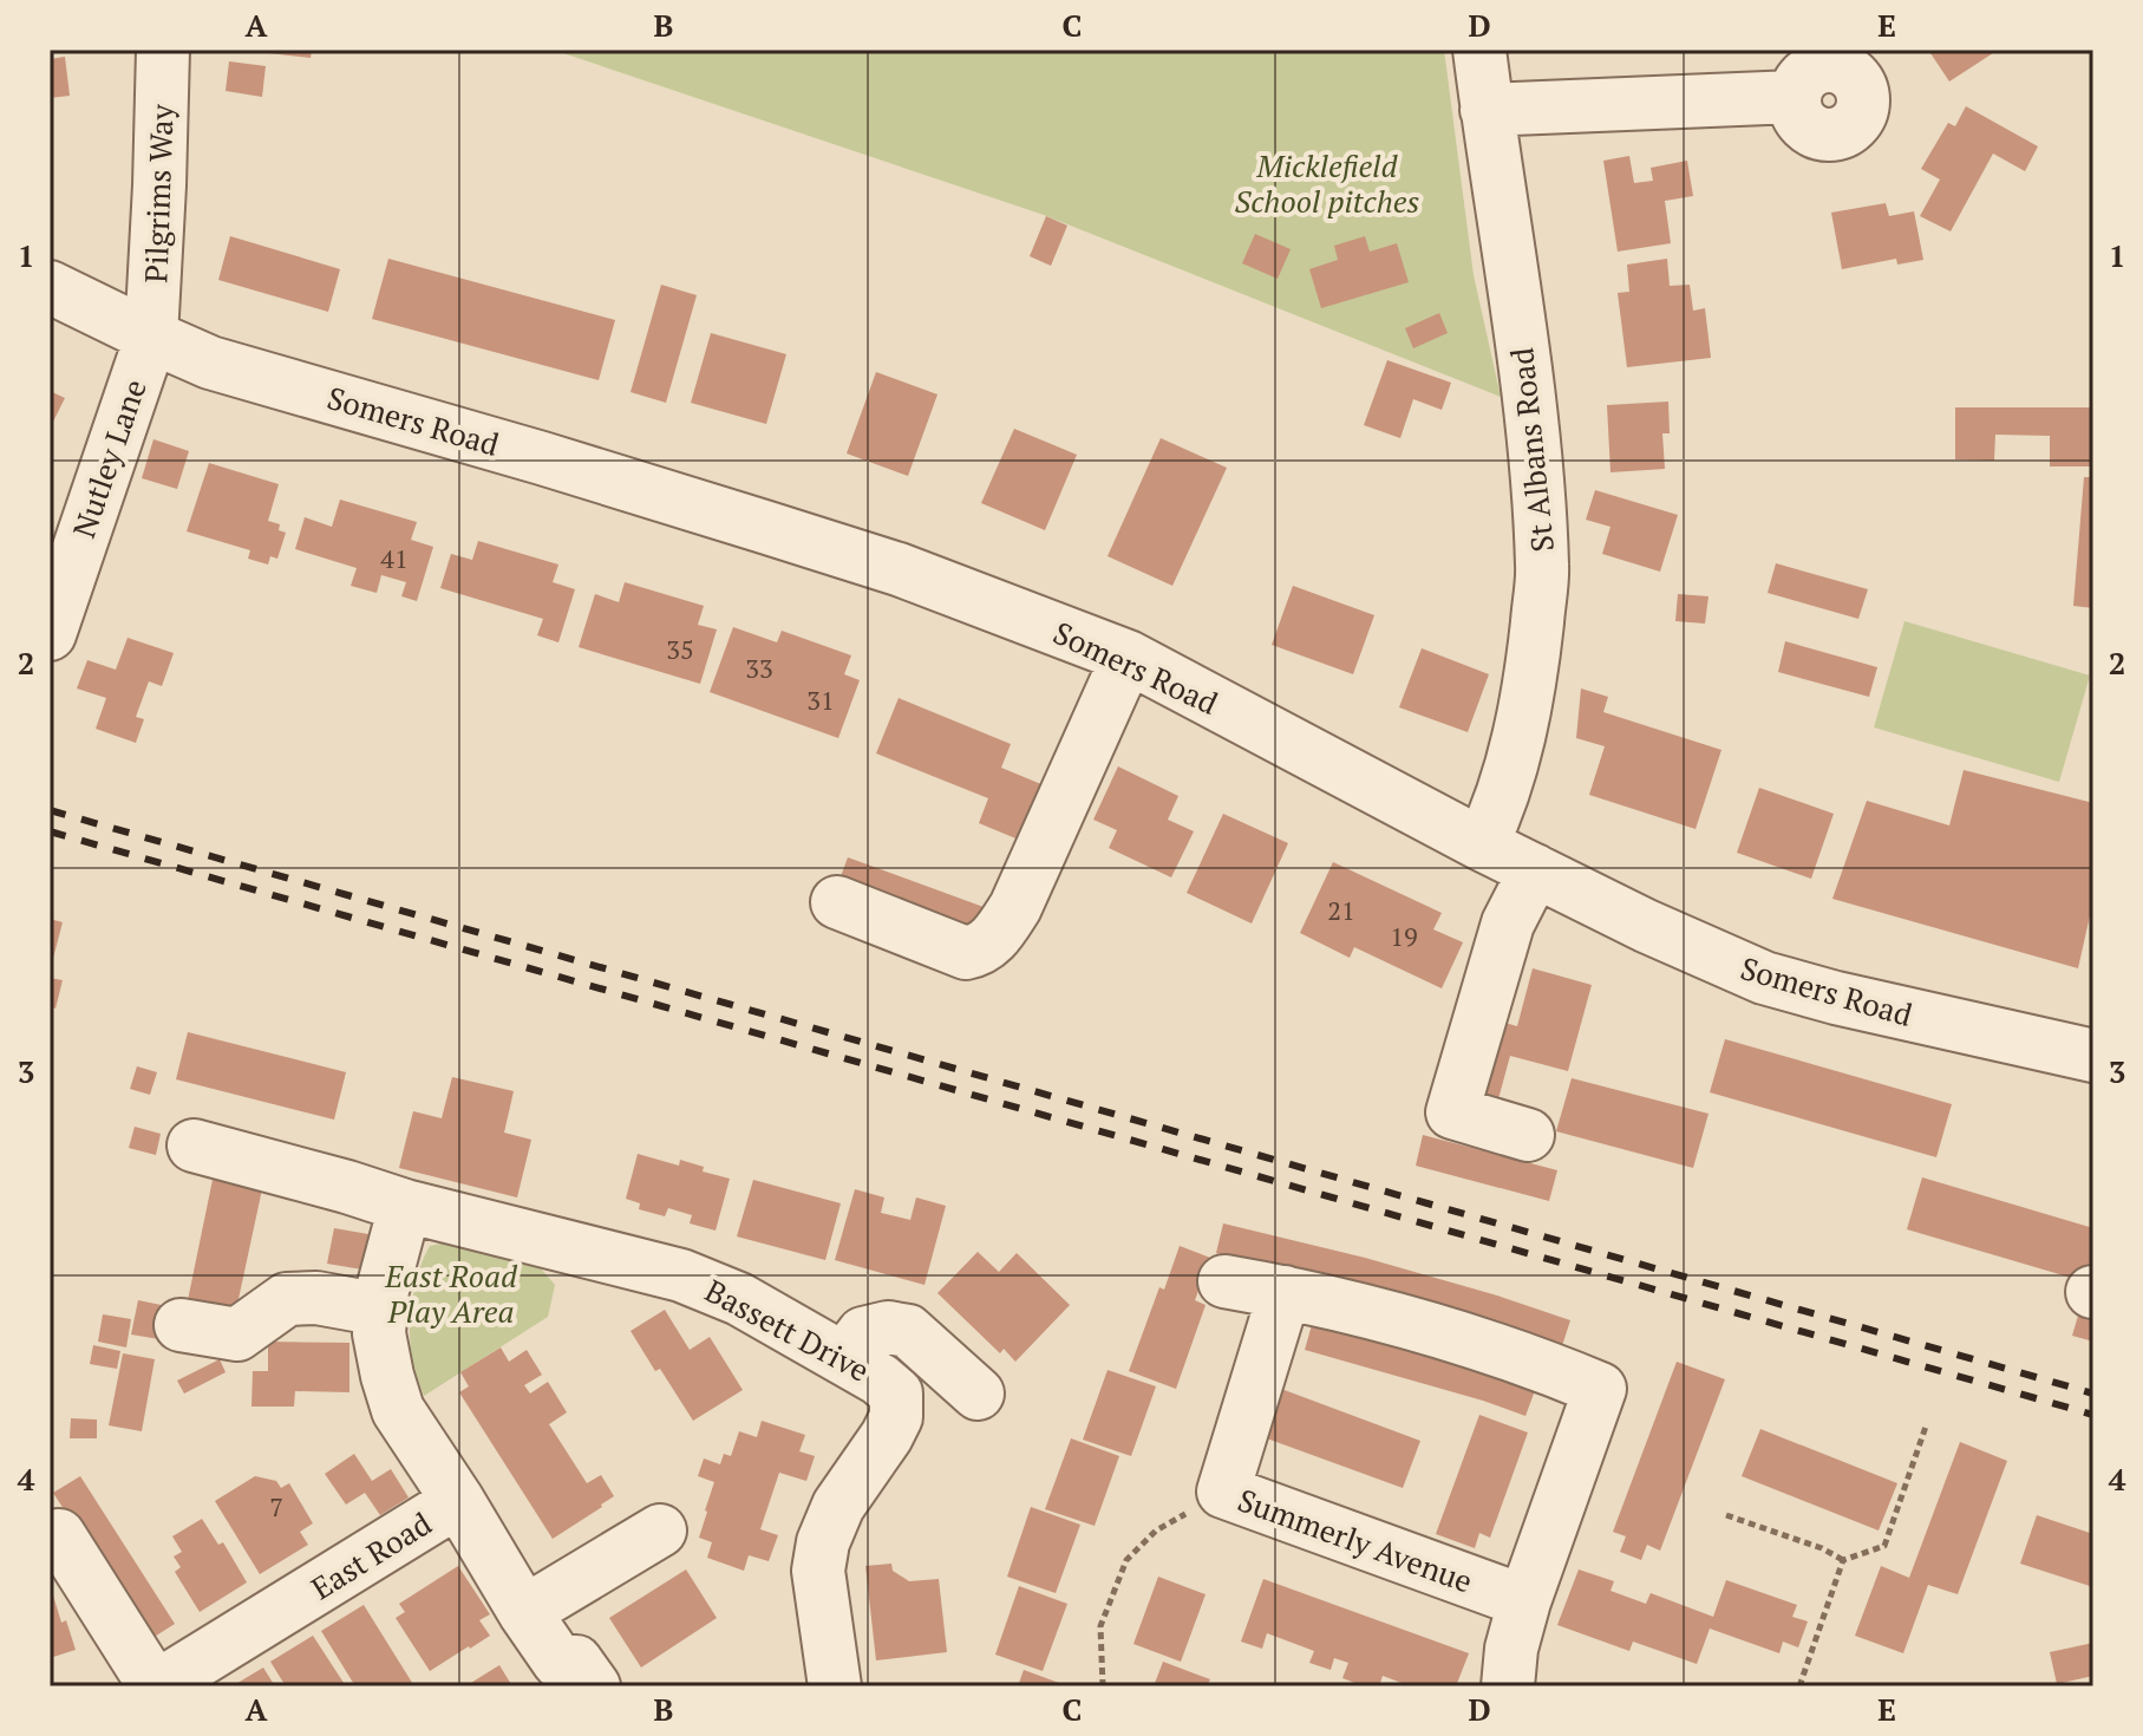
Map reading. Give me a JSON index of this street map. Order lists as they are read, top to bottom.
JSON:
{
  "streets": {
    "street": [
      "Pilgrims Way",
      "Somers Road",
      "St Albans Road",
      "Nutley Lane",
      "Bassett Drive",
      "Summerly Avenue",
      "East Road"
    ]
  },
  "crossings": [
    ["Pilgrims Way", "Somers Road"],
    ["Pilgrims Way", "Nutley Lane"],
    ["Somers Road", "St Albans Road"],
    ["Somers Road", "Nutley Lane"],
    ["Bassett Drive", "East Road"]
  ],
  "parks": ["Micklefield School pitches", "East Road Play Area"],
  "house_numbers": [
    "41",
    "35",
    "33",
    "31",
    "21",
    "19",
    "7"
  ],
  "grid": {
    "columns": [
      "A",
      "B",
      "C",
      "D",
      "E"
    ],
    "rows": [
      "1",
      "2",
      "3",
      "4"
    ]
  }
}
